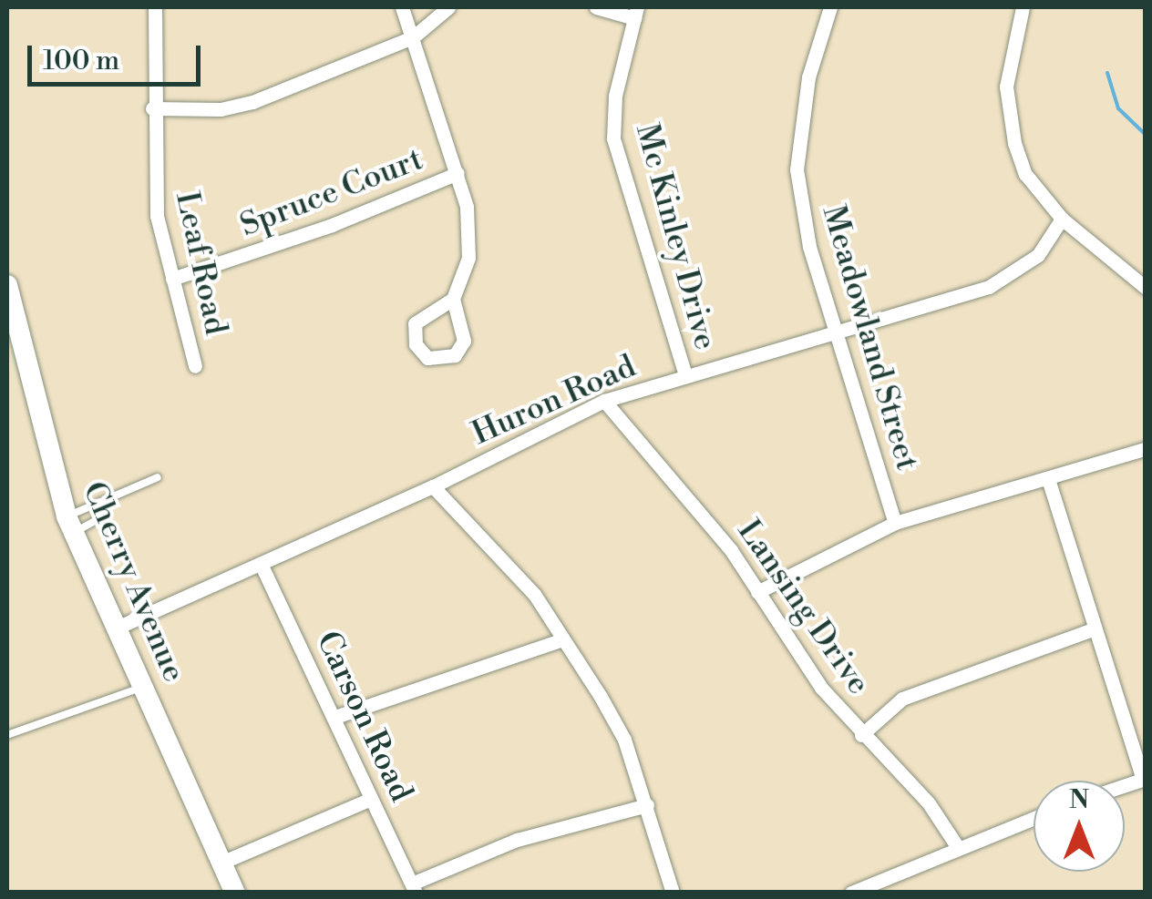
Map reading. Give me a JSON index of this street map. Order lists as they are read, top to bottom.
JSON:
{
  "streets": {
    "main road": ["Cherry Avenue"],
    "street": [
      "Spruce Court",
      "Mc Kinley Drive",
      "Leaf Road",
      "Meadowland Street",
      "Huron Road",
      "Lansing Drive",
      "Carson Road"
    ]
  },
  "crossings": [
    ["Spruce Court", "Leaf Road"],
    ["Mc Kinley Drive", "Huron Road"],
    ["Meadowland Street", "Huron Road"],
    ["Huron Road", "Cherry Avenue"],
    ["Huron Road", "Lansing Drive"],
    ["Huron Road", "Carson Road"]
  ],
  "scale_bar": "100 m",
  "north": "top"
}
